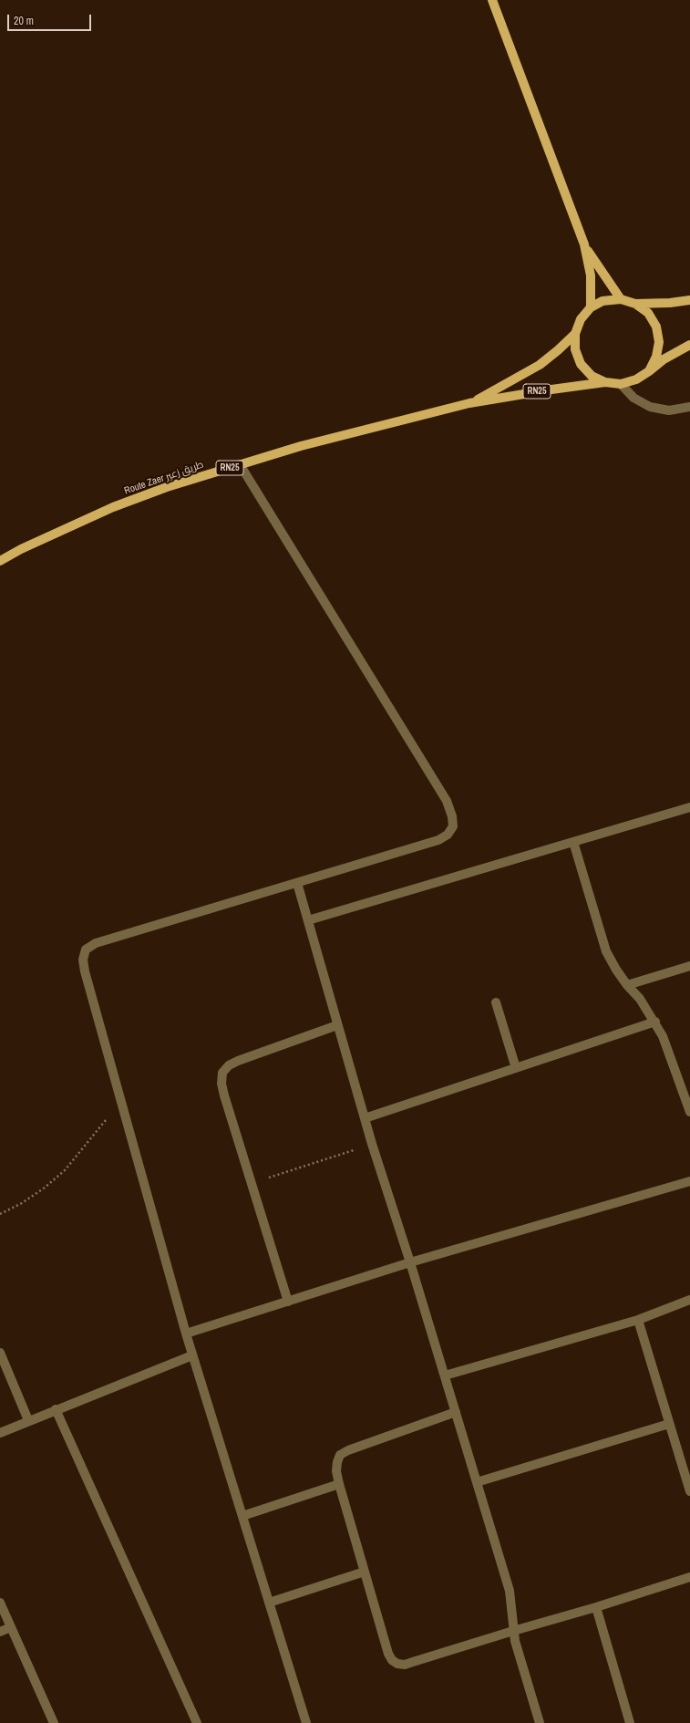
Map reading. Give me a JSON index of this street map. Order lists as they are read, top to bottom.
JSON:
{
  "streets": {
    "main road": ["RN25", "Route Zaer طريق زعير"]
  },
  "crossings": [
    ["RN25", "Route Zaer طريق زعير"]
  ],
  "scale_bar": "20 m"
}
